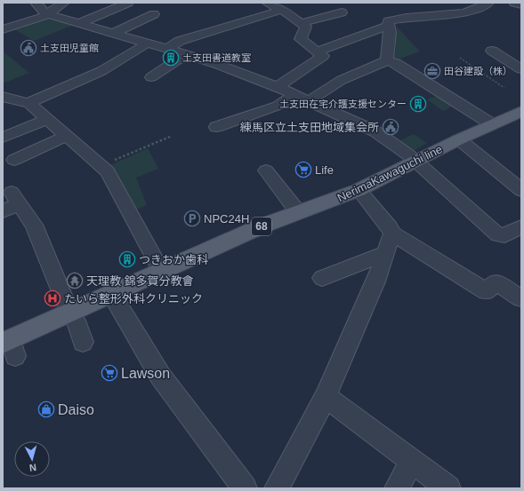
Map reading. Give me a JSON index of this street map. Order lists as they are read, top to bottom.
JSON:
{
  "streets": {
    "main road": ["NerimaKawaguchi line", "68"]
  },
  "places": {
    "public building": ["土支田児童館", "練馬区立土支田地域集会所"],
    "building": ["土支田書道教室", "土支田在宅介護支援センター", "つきおか歯科"],
    "office": ["田谷建設（株）"],
    "supermarket": ["Life", "Lawson"],
    "parking": ["NPC24H"],
    "temple": ["天理教 錦多賀分教會"],
    "hospital": ["たいら整形外科クリニック"],
    "shop": ["Daiso"]
  },
  "north": "bottom"
}
